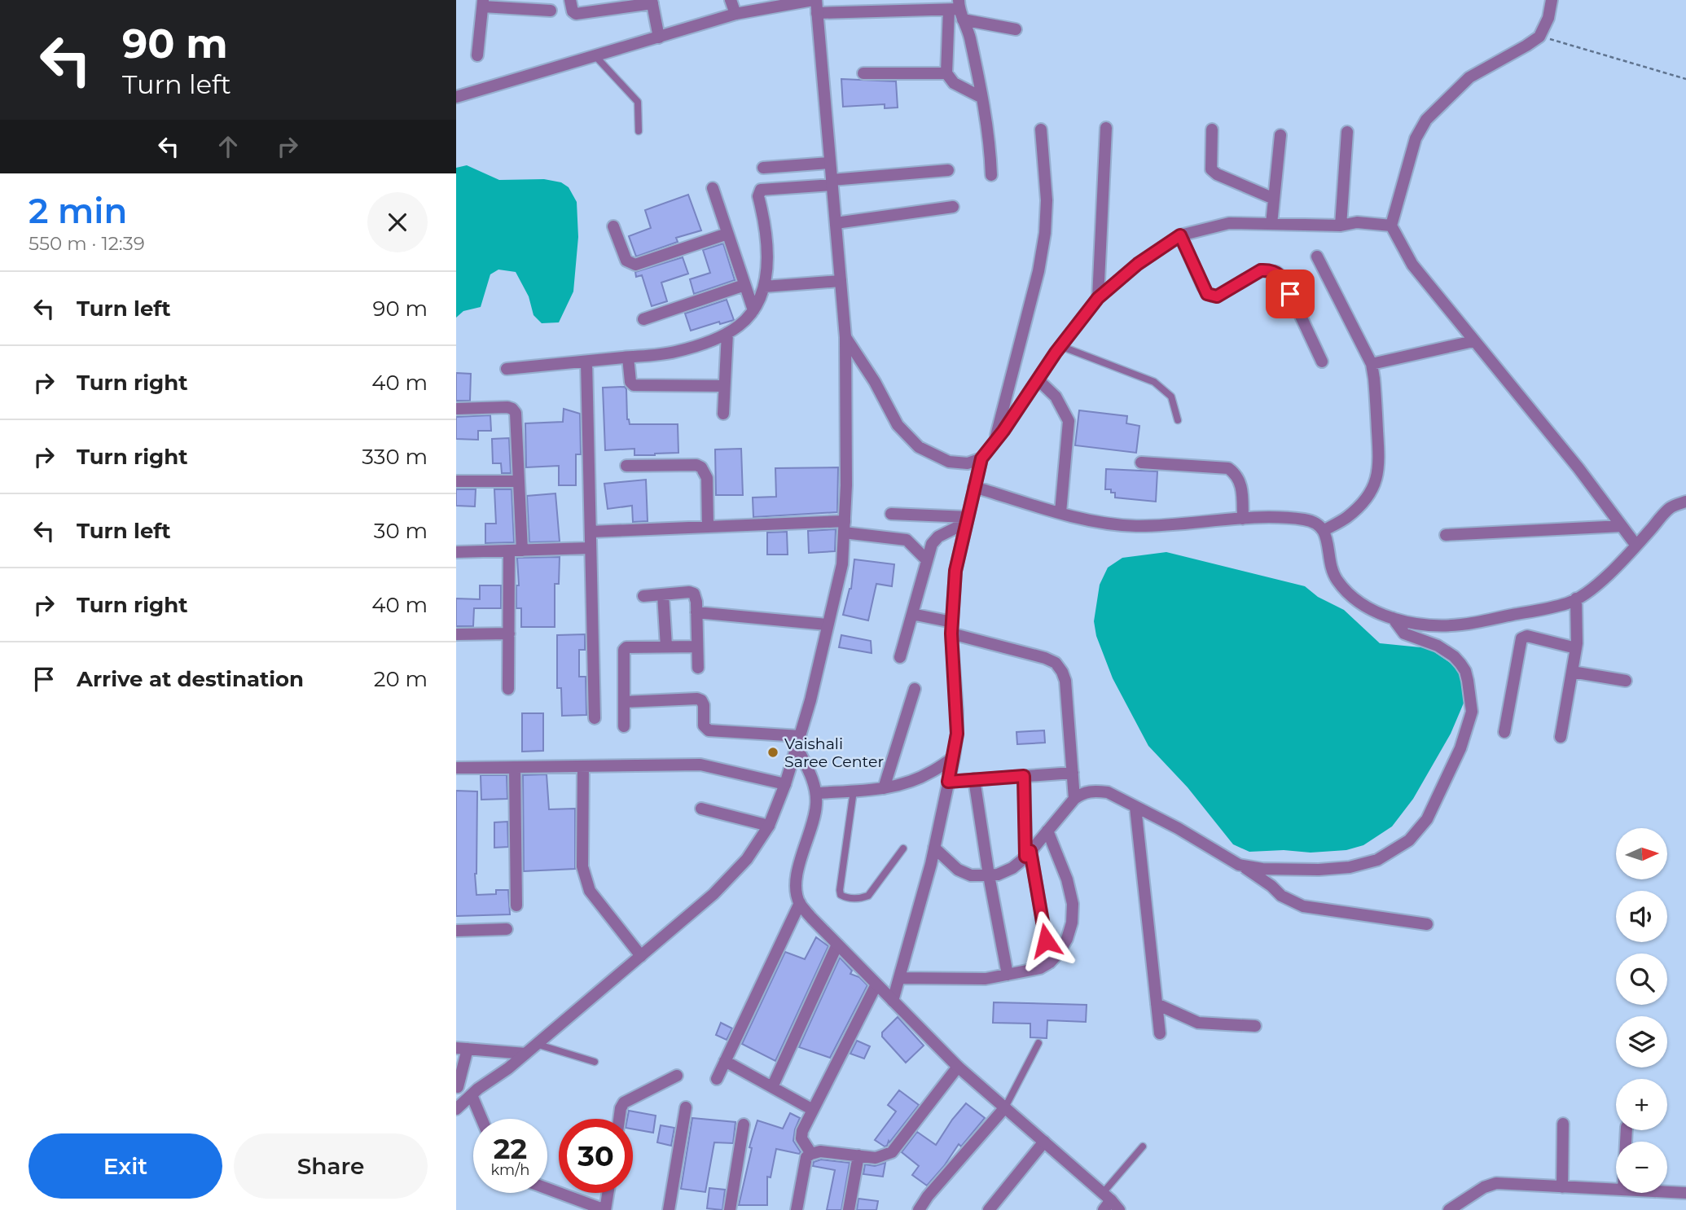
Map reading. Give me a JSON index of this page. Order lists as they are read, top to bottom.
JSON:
{
  "places": ["Vaishali Saree Center"],
  "north": "right",
  "page": {
    "turn": ["90 m", "Turn left"],
    "heading": ["2 min", "550 m · 12:39"],
    "list": [
      {
        "name": "Turn left",
        "value": "90 m"
      },
      {
        "name": "Turn right",
        "value": "40 m"
      },
      {
        "name": "Turn right",
        "value": "330 m"
      },
      {
        "name": "Turn left",
        "value": "30 m"
      },
      {
        "name": "Turn right",
        "value": "40 m"
      },
      {
        "name": "Arrive at destination",
        "value": "20 m"
      }
    ],
    "map_buttons": ["+", "−"],
    "speed": "22 km/h",
    "limit": "30",
    "buttons": ["Exit", "Share"]
  }
}
